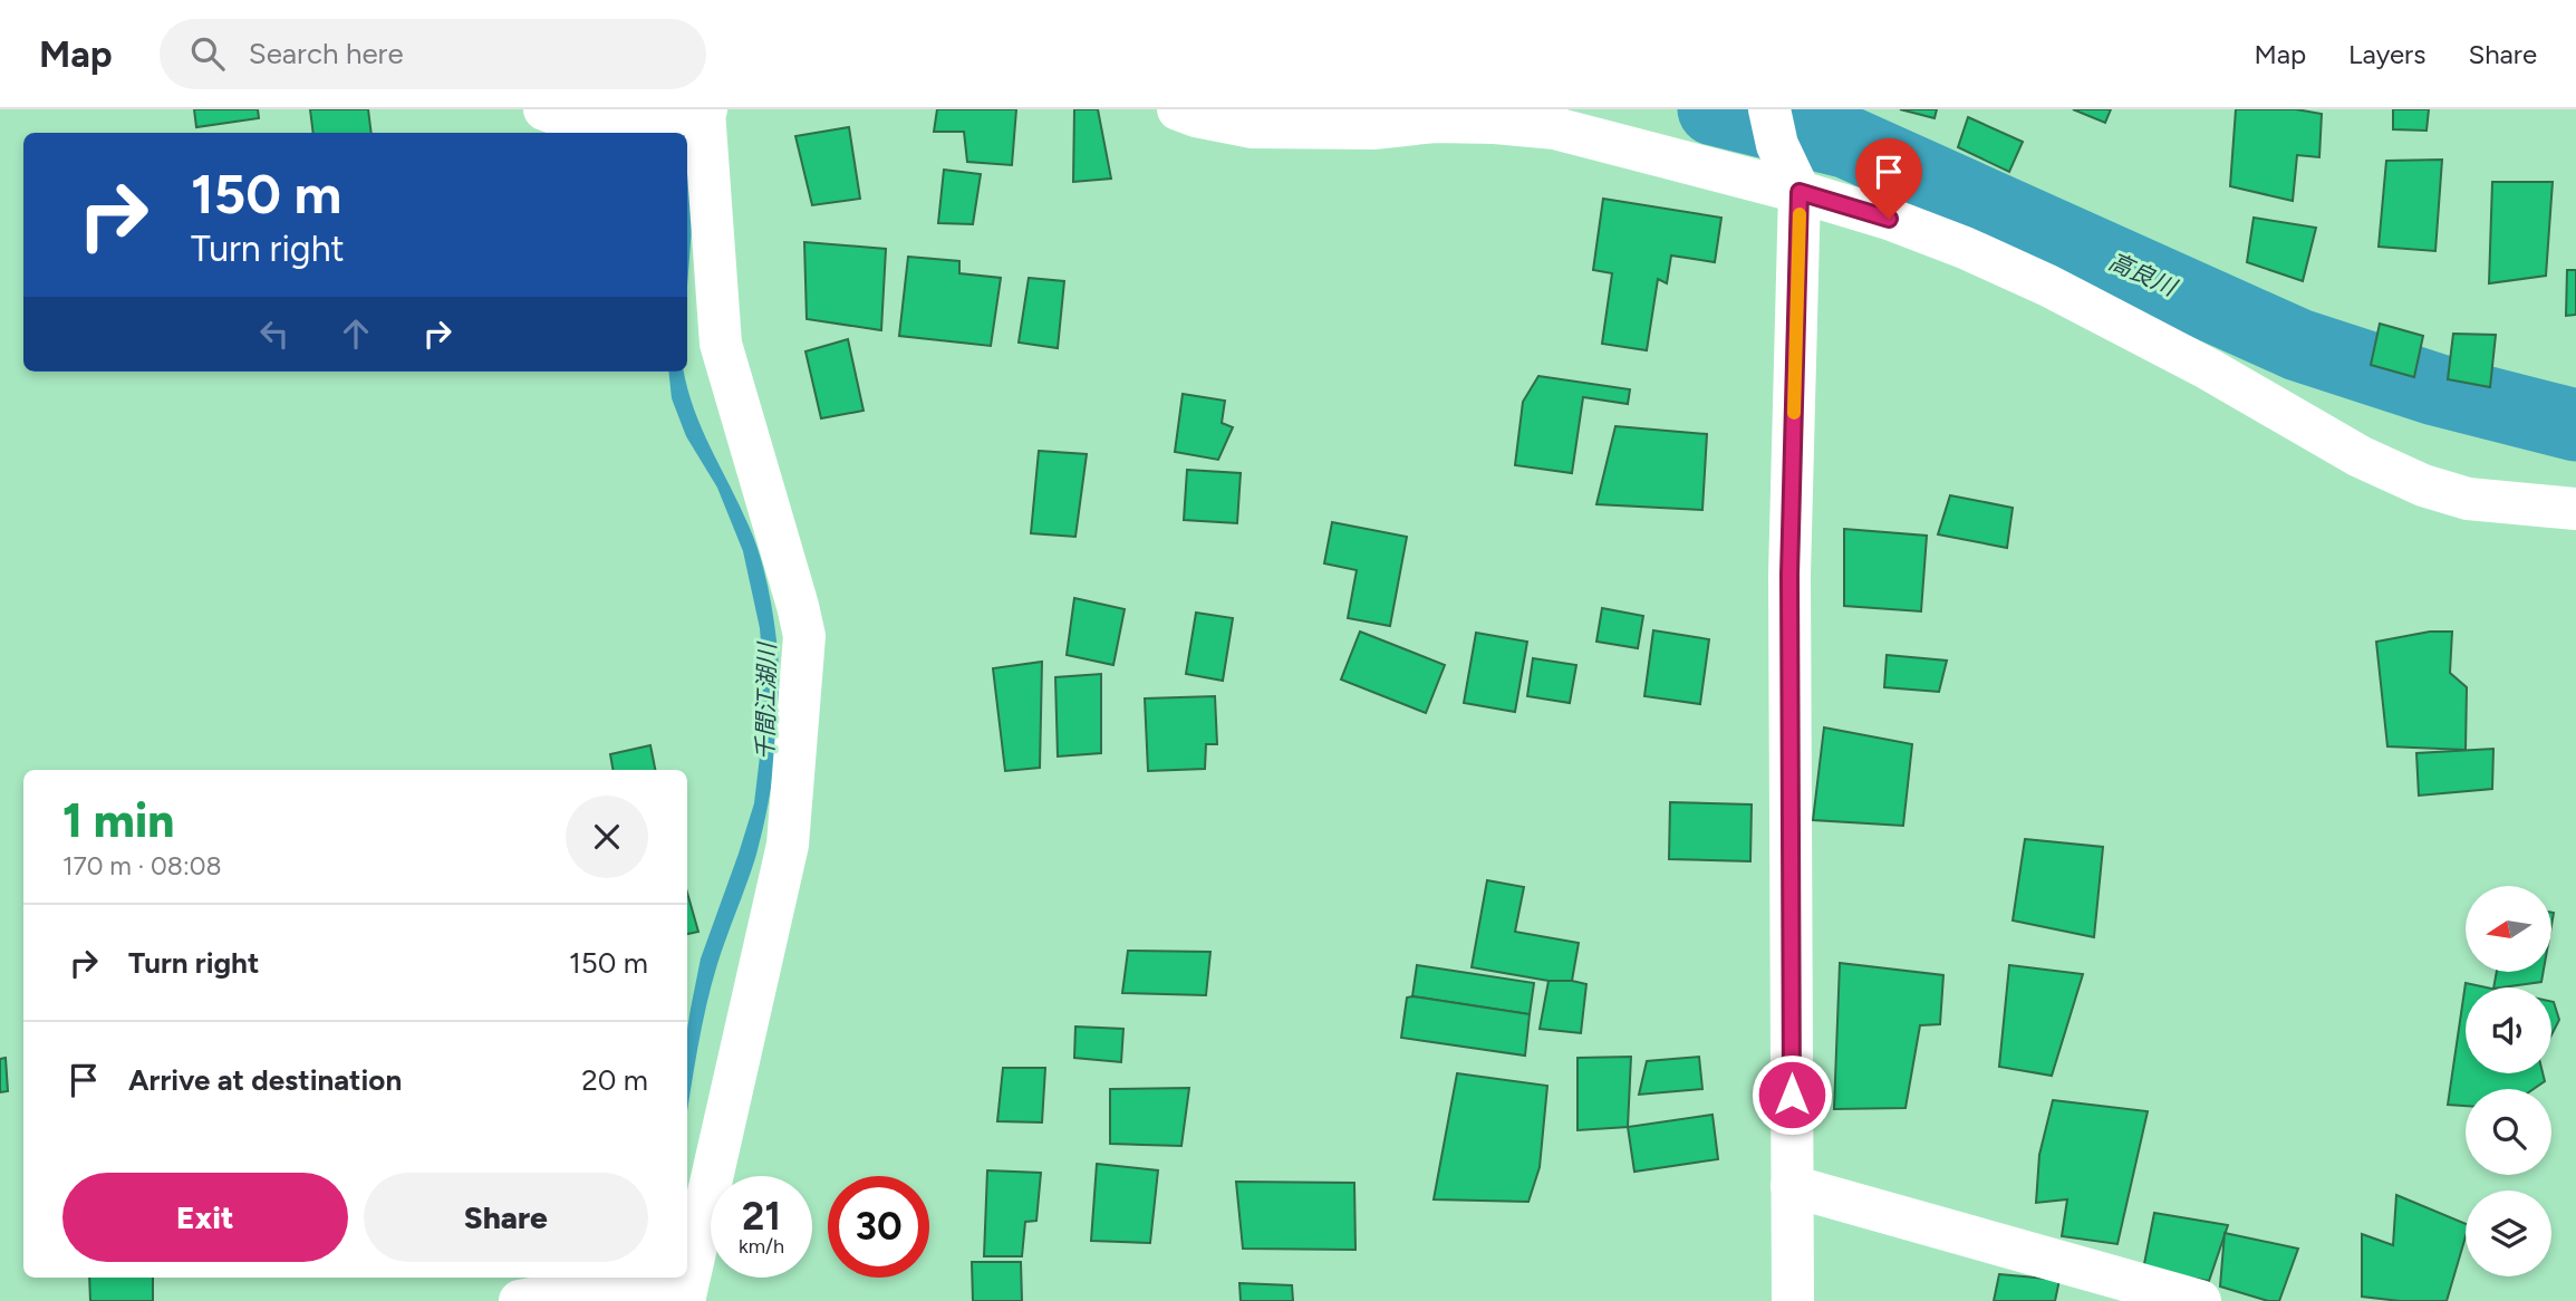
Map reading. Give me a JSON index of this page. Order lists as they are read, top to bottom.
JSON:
{
  "water": ["高良川", "千間江湖川"],
  "north": "left",
  "page": {
    "header": "Map",
    "search": "Search here",
    "nav": ["Map", "Layers", "Share"],
    "turn": ["150 m", "Turn right"],
    "heading": ["1 min", "170 m · 08:08"],
    "list": [
      {
        "name": "Turn right",
        "value": "150 m"
      },
      {
        "name": "Arrive at destination",
        "value": "20 m"
      }
    ],
    "buttons": ["Exit", "Share"],
    "speed": "21 km/h",
    "limit": "30"
  }
}
